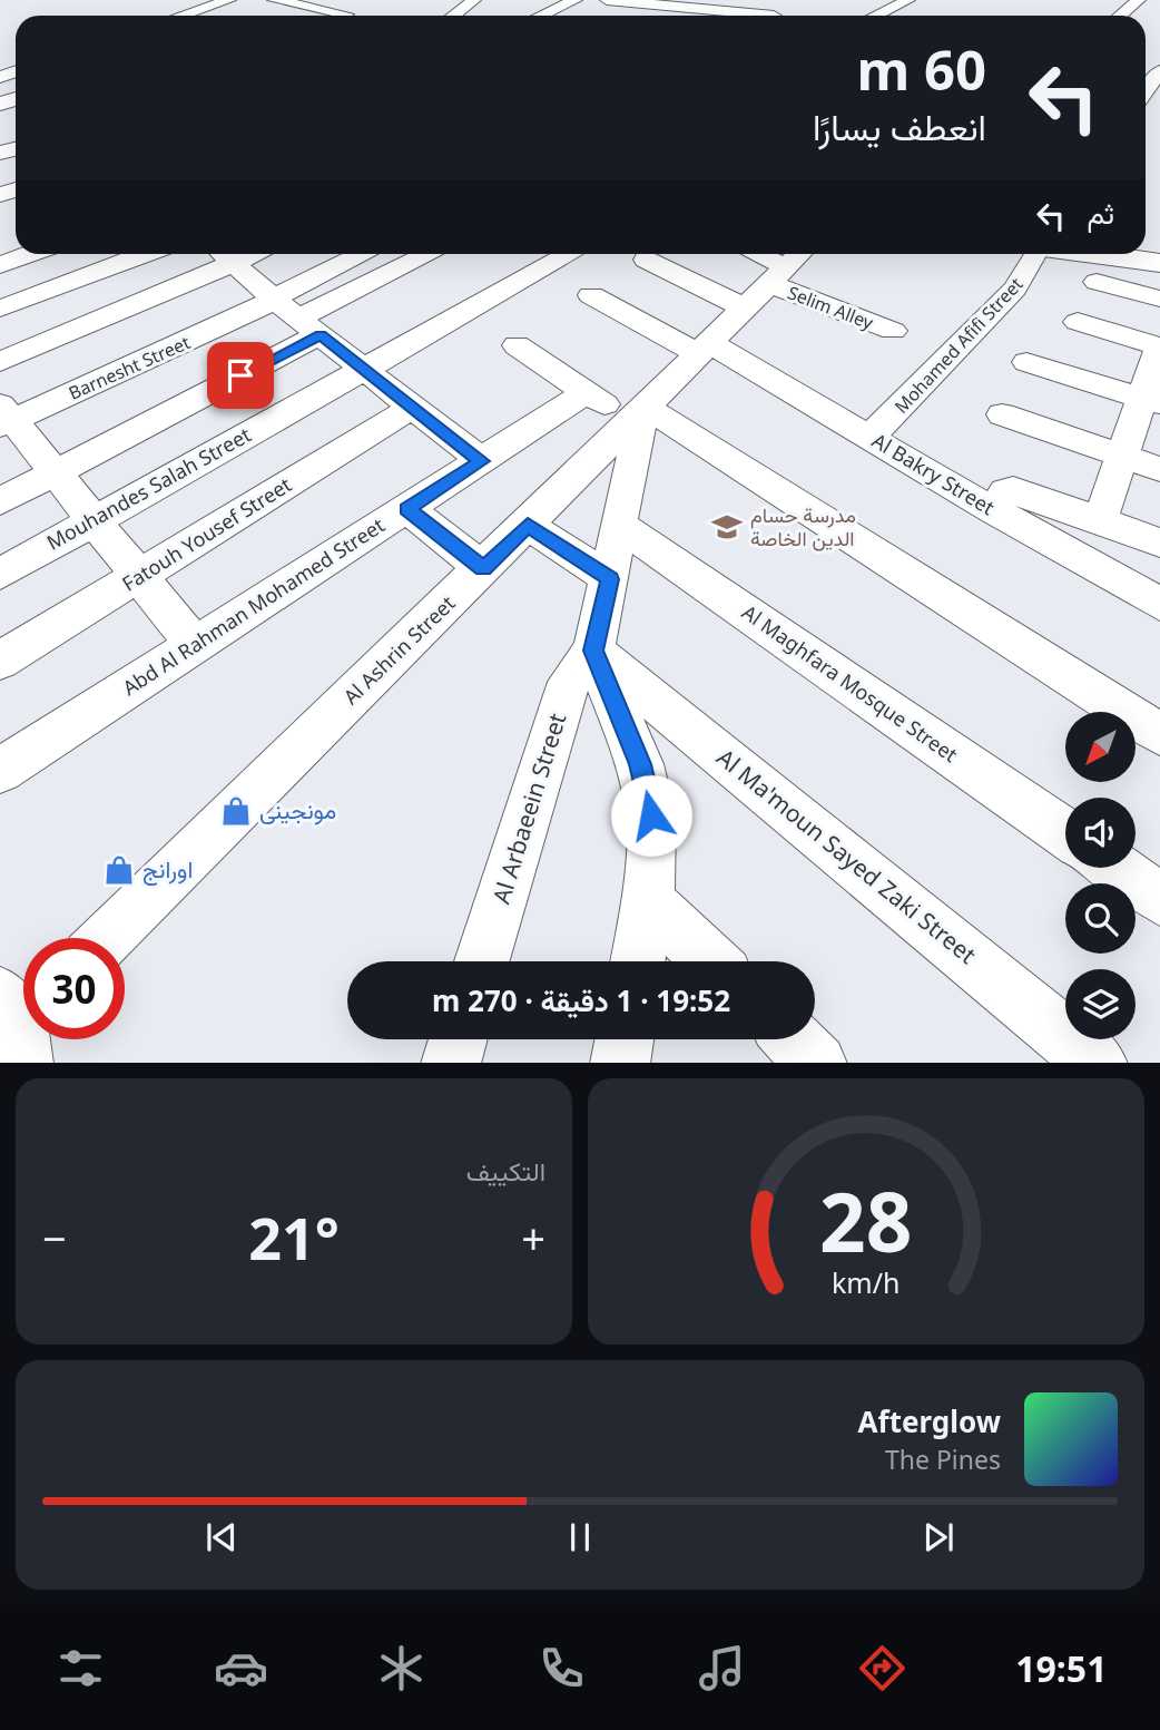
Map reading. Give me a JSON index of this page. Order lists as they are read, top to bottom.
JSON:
{
  "streets": {
    "street": [
      "Selim Alley",
      "Mohamed Afifi Street",
      "Barnesht Street",
      "Al Bakry Street",
      "Mouhandes Salah Street",
      "Fatouh Yousef Street",
      "Abd Al Rahman Mohamed Street",
      "Al Ashrin Street",
      "Al Maghfara Mosque Street",
      "Al Arbaeein Street",
      "Al Ma'moun Sayed Zaki Street"
    ]
  },
  "crossings": [
    ["Selim Alley", "Al Ashrin Street"],
    ["Mohamed Afifi Street", "Al Bakry Street"],
    ["Al Bakry Street", "Al Ashrin Street"],
    ["Al Ashrin Street", "Al Arbaeein Street"],
    ["Al Maghfara Mosque Street", "Al Arbaeein Street"],
    ["Al Arbaeein Street", "Al Ma'moun Sayed Zaki Street"]
  ],
  "places": {
    "school or university": ["مدرسة حسام الدين الخاصة"],
    "shop": ["مونجينى", "اورانج"]
  },
  "north": "bottom left",
  "page": {
    "turn": ["60 m", "انعطف يسارًا"],
    "then": "ثم",
    "limit": "30",
    "trip": "19:52 · 1 دقيقة · 270 m",
    "tile": "التكييف",
    "heat": ["−", "21°", "+"],
    "song": ["Afterglow", "The Pines"],
    "tabs": "19:51",
    "gauge": ["28", "km/h"]
  }
}
